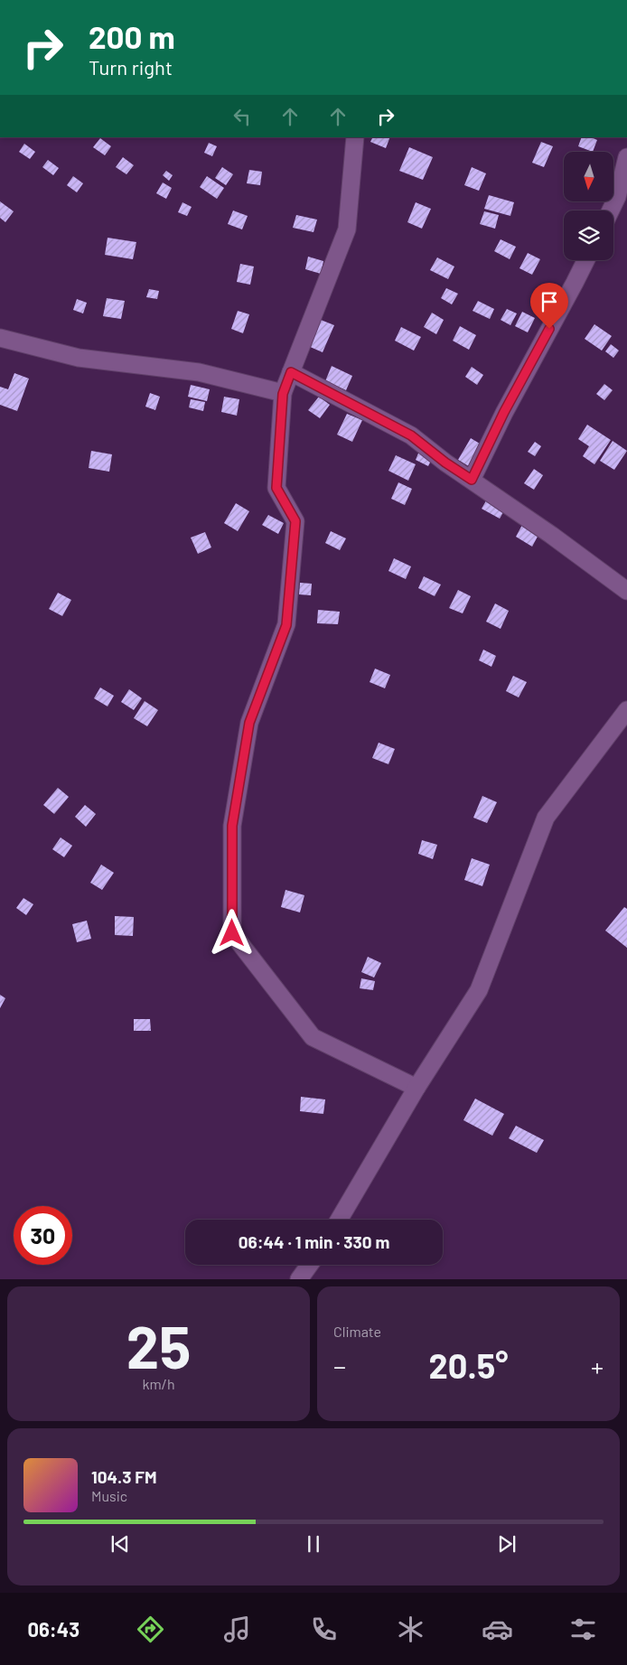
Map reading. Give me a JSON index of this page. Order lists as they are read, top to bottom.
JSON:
{
  "north": "bottom",
  "page": {
    "turn": ["200 m", "Turn right"],
    "limit": "30",
    "trip": "06:44 · 1 min · 330 m",
    "tile": [
      ["25", "km/h"],
      "Climate"
    ],
    "heat": ["−", "20.5°", "+"],
    "song": ["104.3 FM", "Music"],
    "tabs": "06:43"
  }
}
